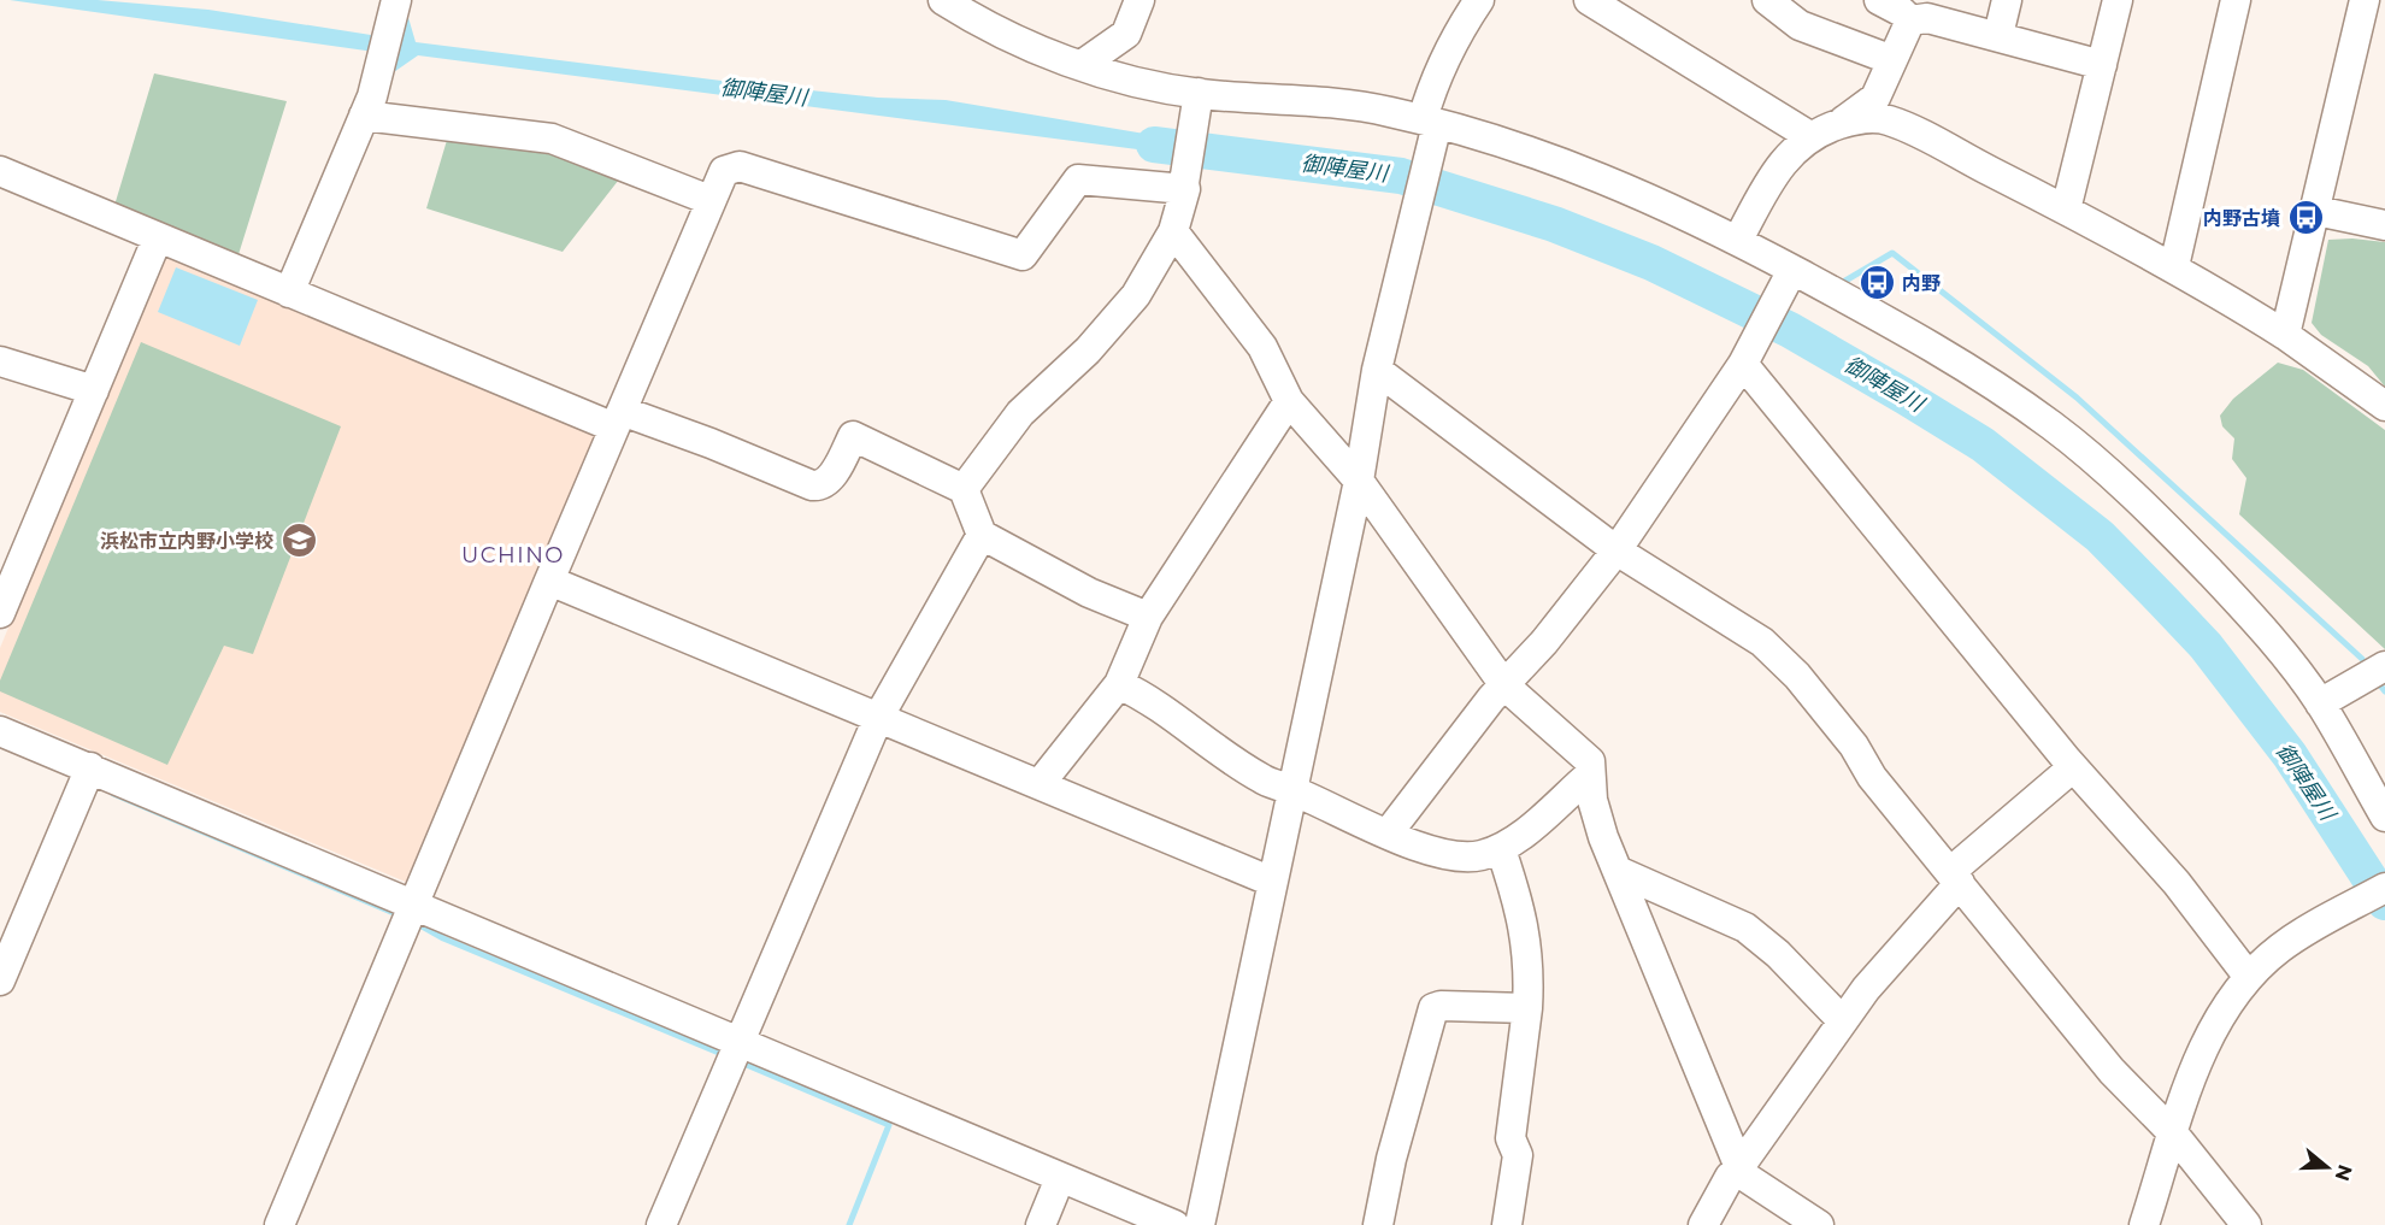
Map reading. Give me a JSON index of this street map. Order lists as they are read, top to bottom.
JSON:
{
  "districts": ["UCHINO"],
  "water": ["御陣屋川"],
  "places": {
    "bus stop": ["内野古墳", "内野"],
    "school or university": ["浜松市立内野小学校"]
  },
  "north": "right"
}
